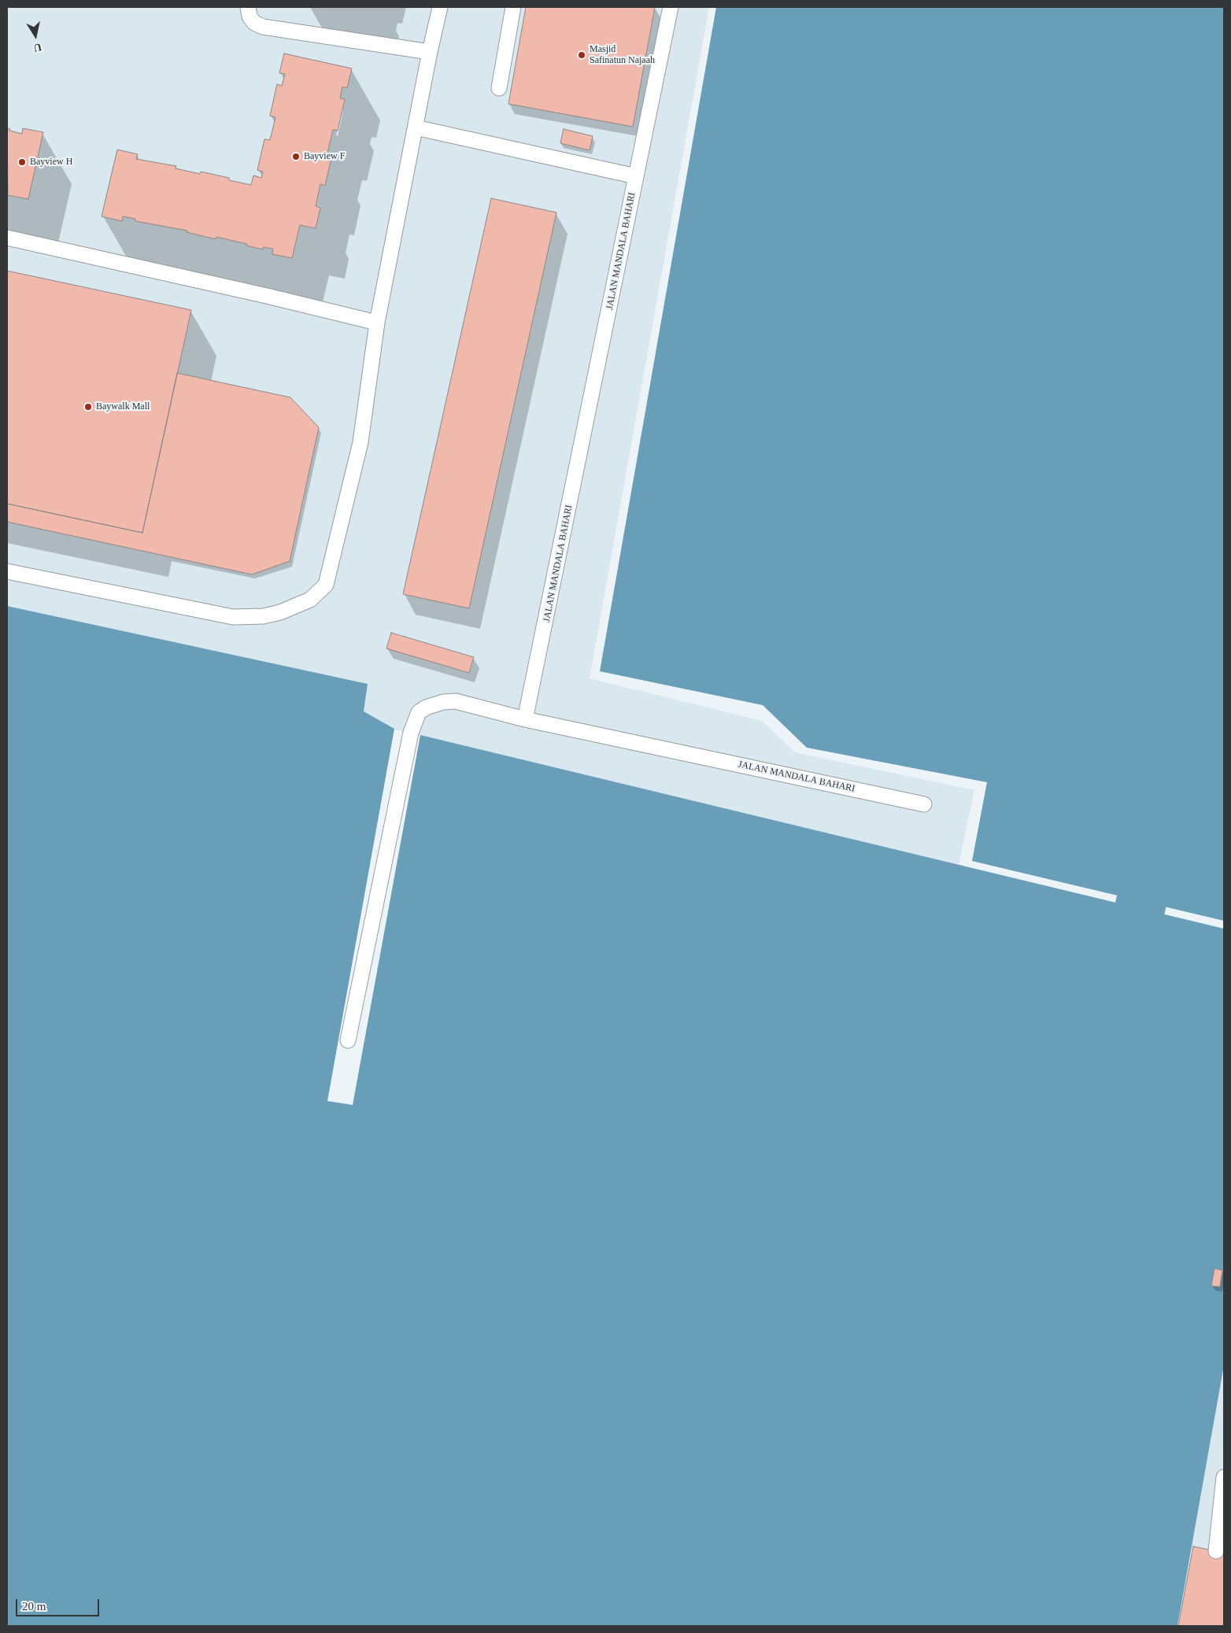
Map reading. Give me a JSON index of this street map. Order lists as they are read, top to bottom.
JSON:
{
  "streets": {
    "lane": ["JALAN MANDALA BAHARI"]
  },
  "places": [
    "Masjid Safinatun Najaah",
    "Bayview F",
    "Bayview H",
    "Baywalk Mall"
  ],
  "scale_bar": "20 m",
  "north": "bottom"
}
